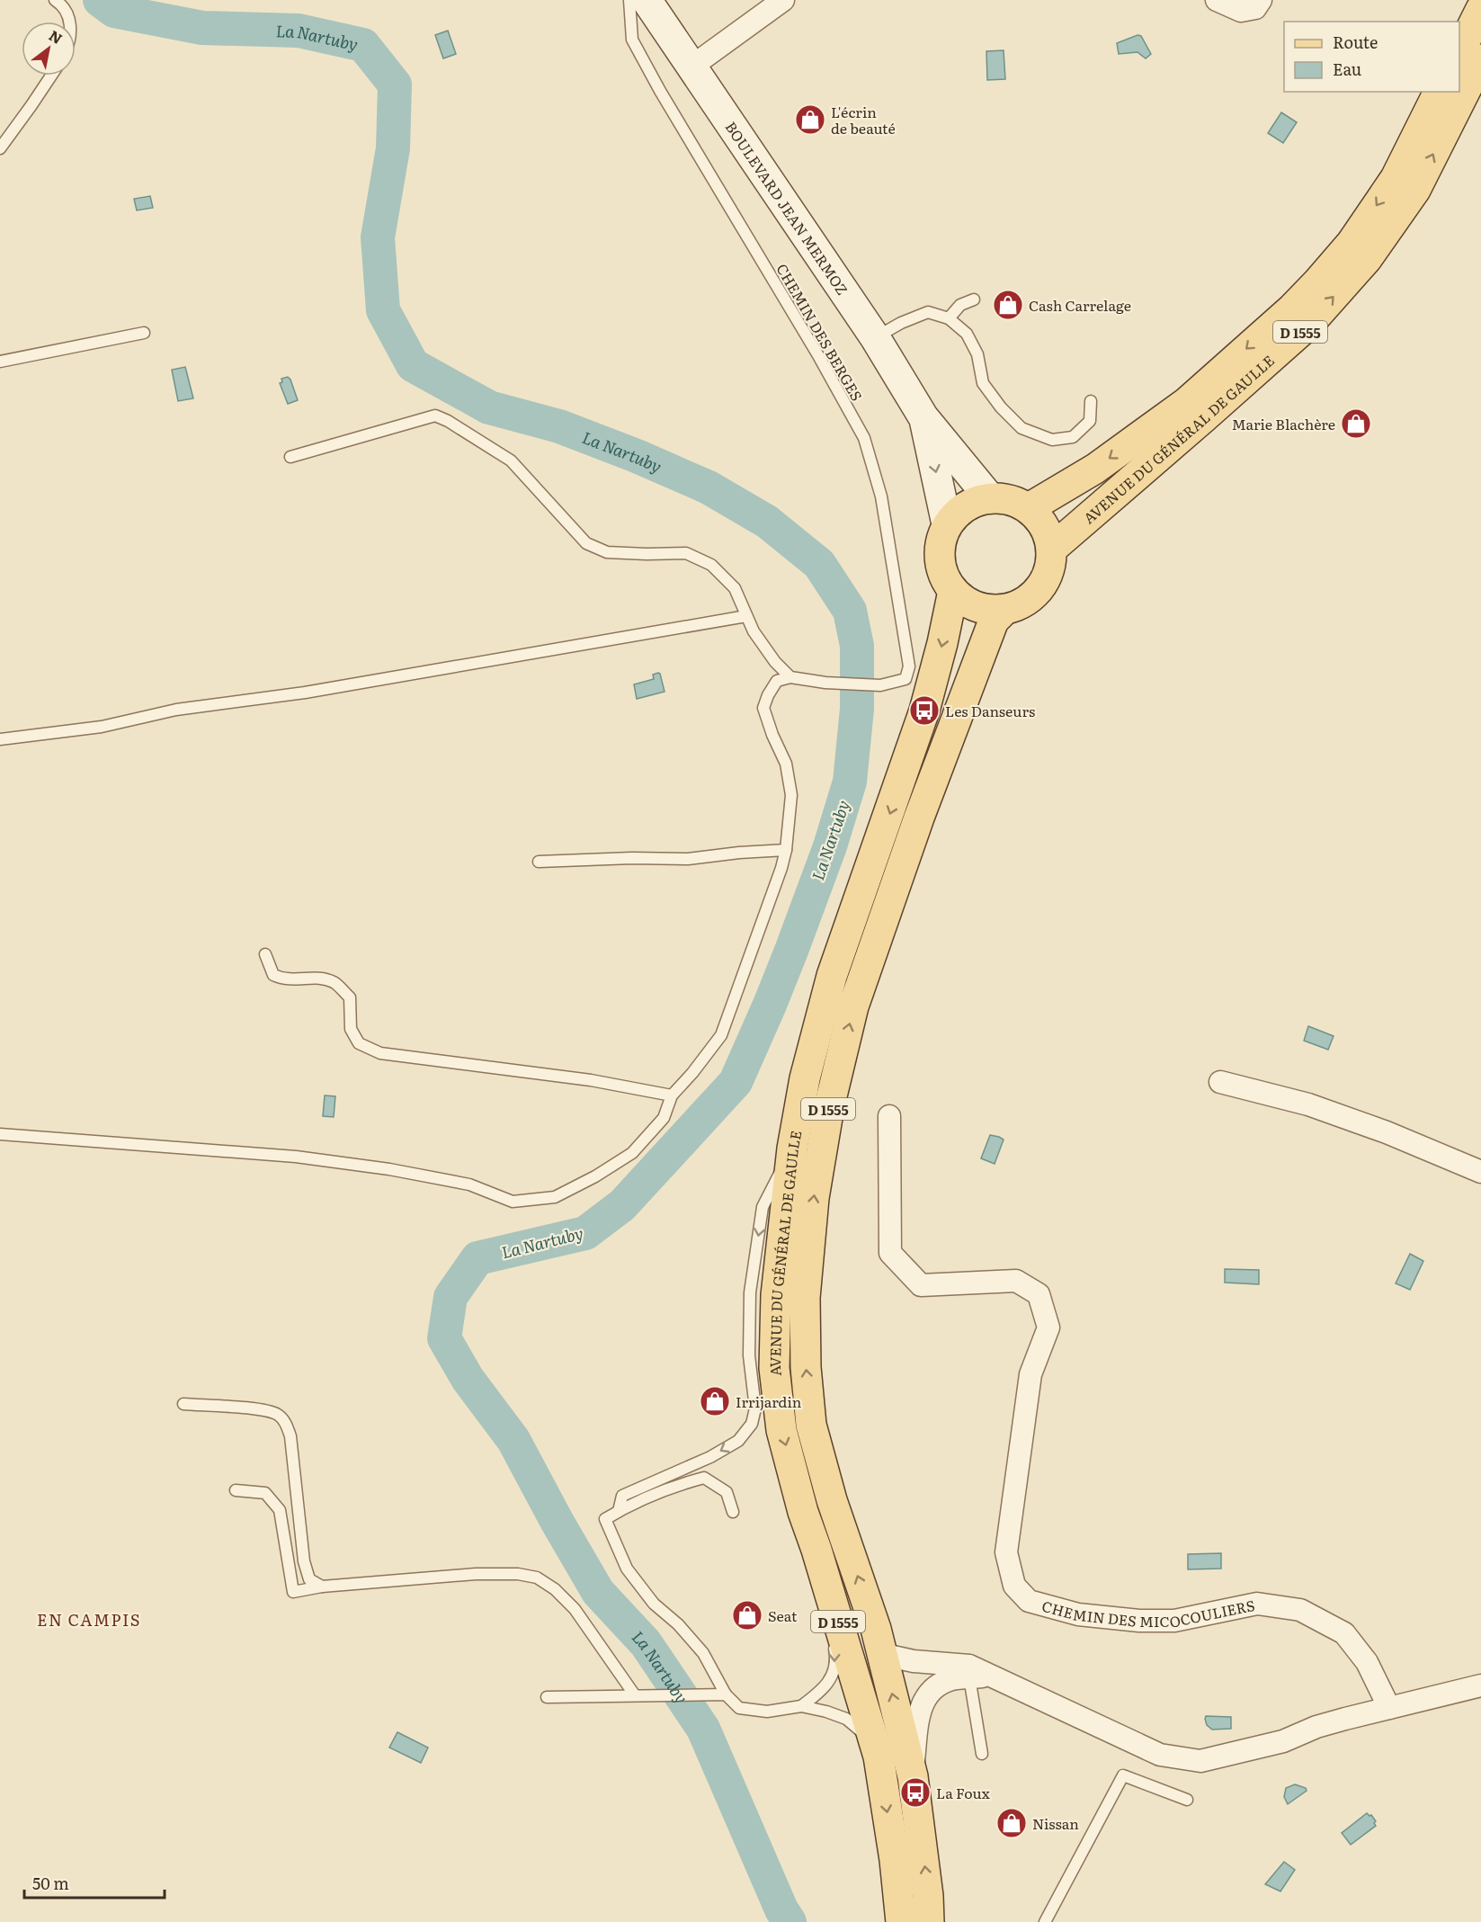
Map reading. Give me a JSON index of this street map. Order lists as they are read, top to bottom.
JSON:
{
  "streets": {
    "main road": ["BOULEVARD JEAN MERMOZ", "D 1555", "AVENUE DU GÉNÉRAL DE GAULLE"],
    "street": ["CHEMIN DES MICOCOULIERS"],
    "lane": ["CHEMIN DES BERGES"]
  },
  "crossings": [
    ["BOULEVARD JEAN MERMOZ", "AVENUE DU GÉNÉRAL DE GAULLE"]
  ],
  "districts": ["EN CAMPIS"],
  "water": ["La Nartuby"],
  "places": {
    "shop": [
      "L'écrin de beauté",
      "Cash Carrelage",
      "Marie Blachère",
      "Irrijardin",
      "Seat",
      "Nissan"
    ],
    "bus stop": ["Les Danseurs", "La Foux"]
  },
  "legend": ["Route", "Eau"],
  "scale_bar": "50 m",
  "north": "top right"
}
